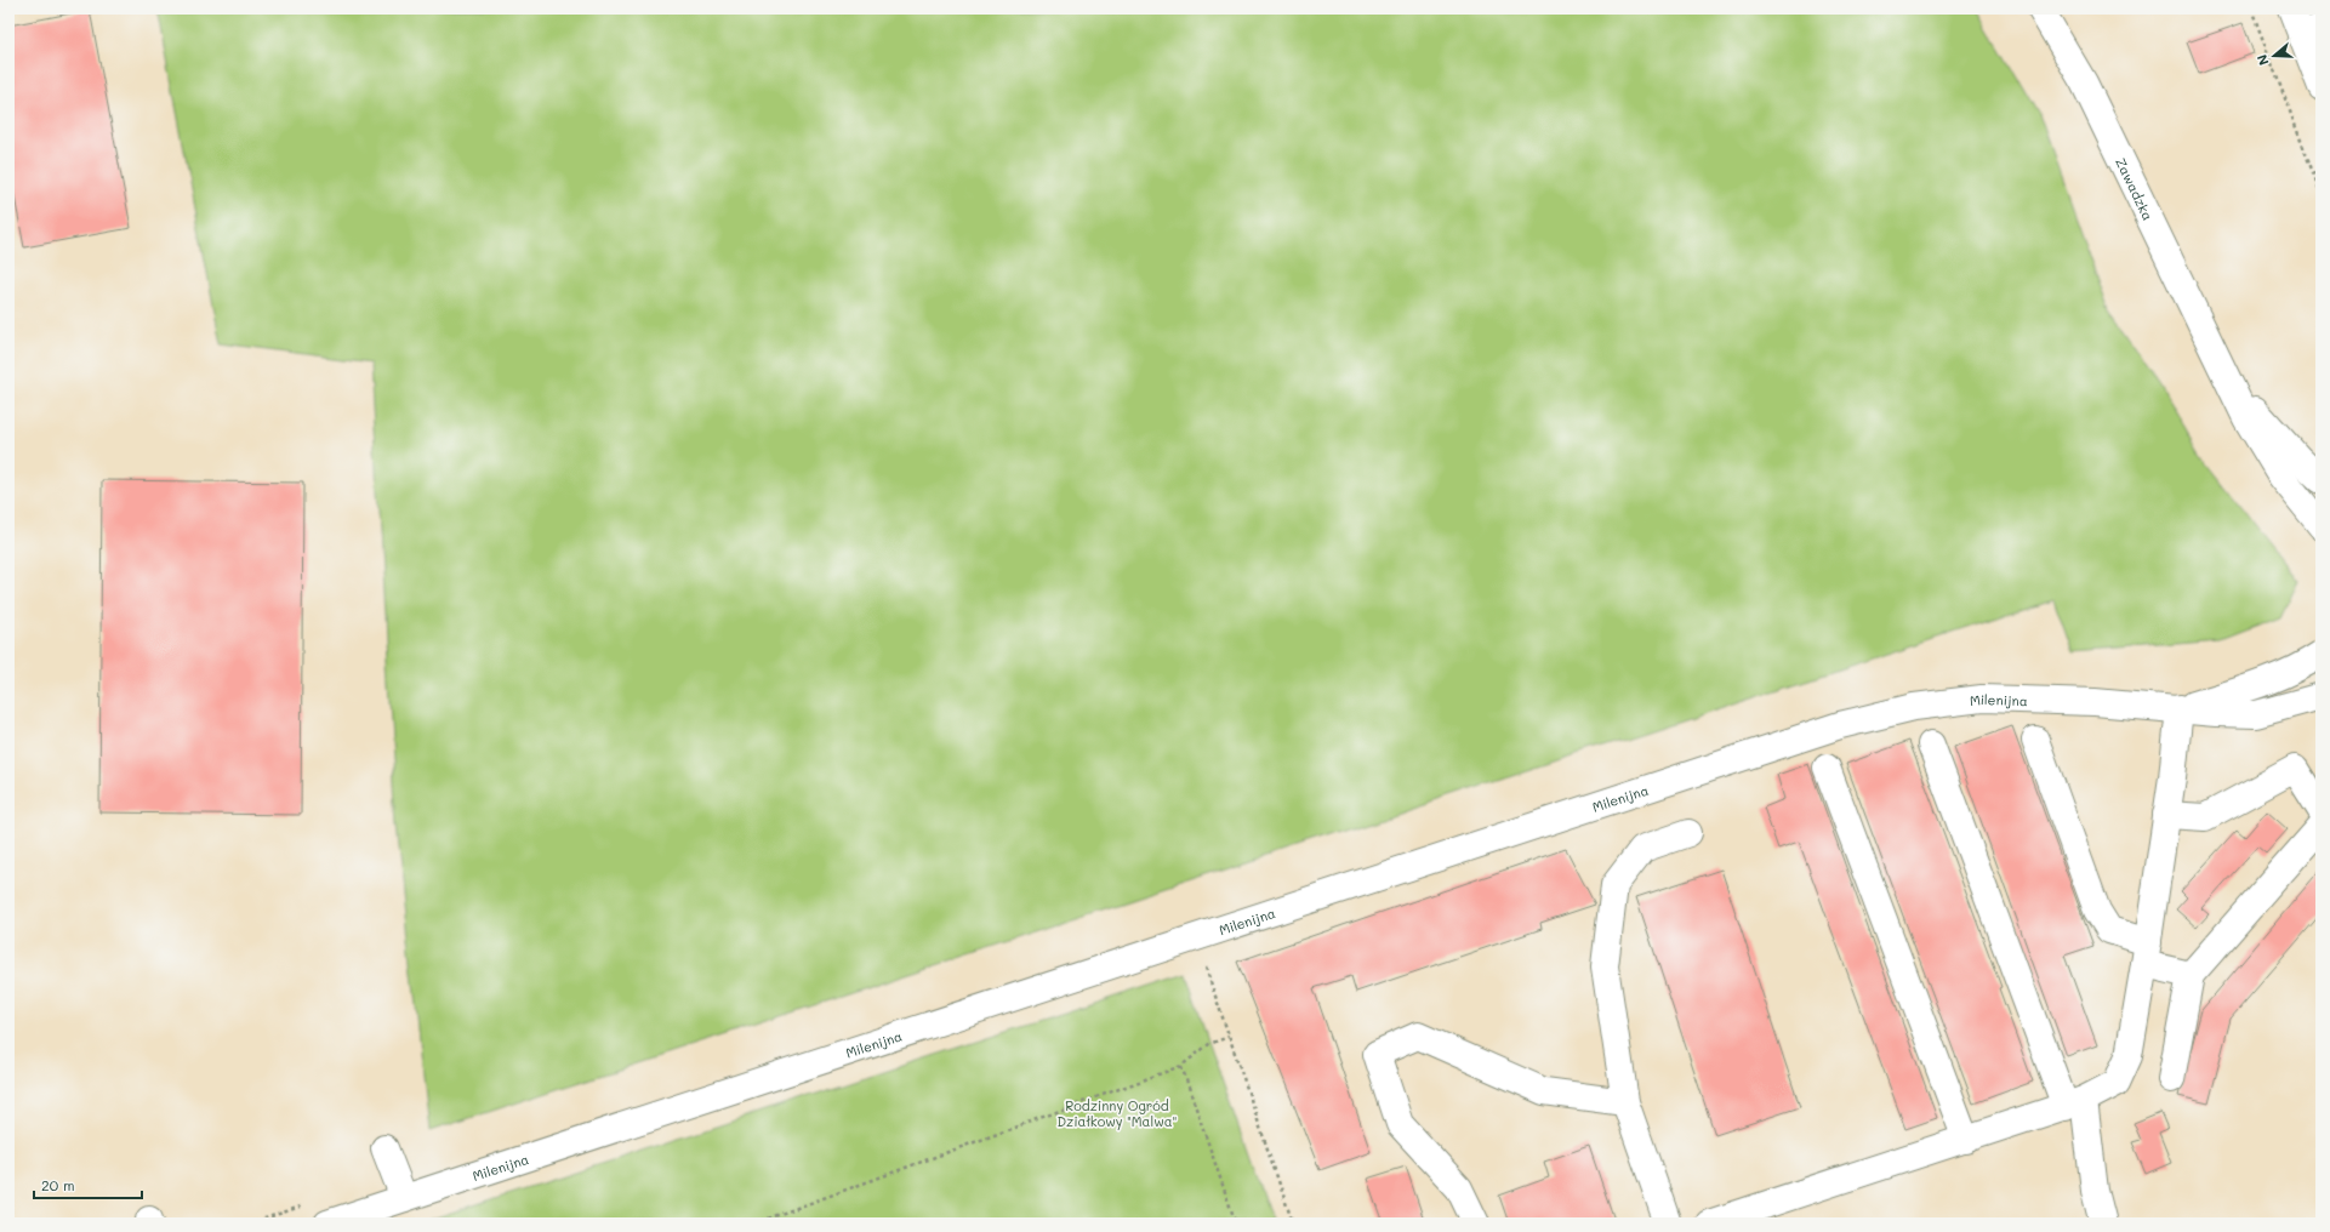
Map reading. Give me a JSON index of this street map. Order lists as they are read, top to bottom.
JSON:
{
  "streets": {
    "street": ["Zawadzka", "Milenijna"]
  },
  "parks": ["Rodzinny Ogród Działkowy \"Malwa\""],
  "scale_bar": "20 m",
  "north": "left"
}
